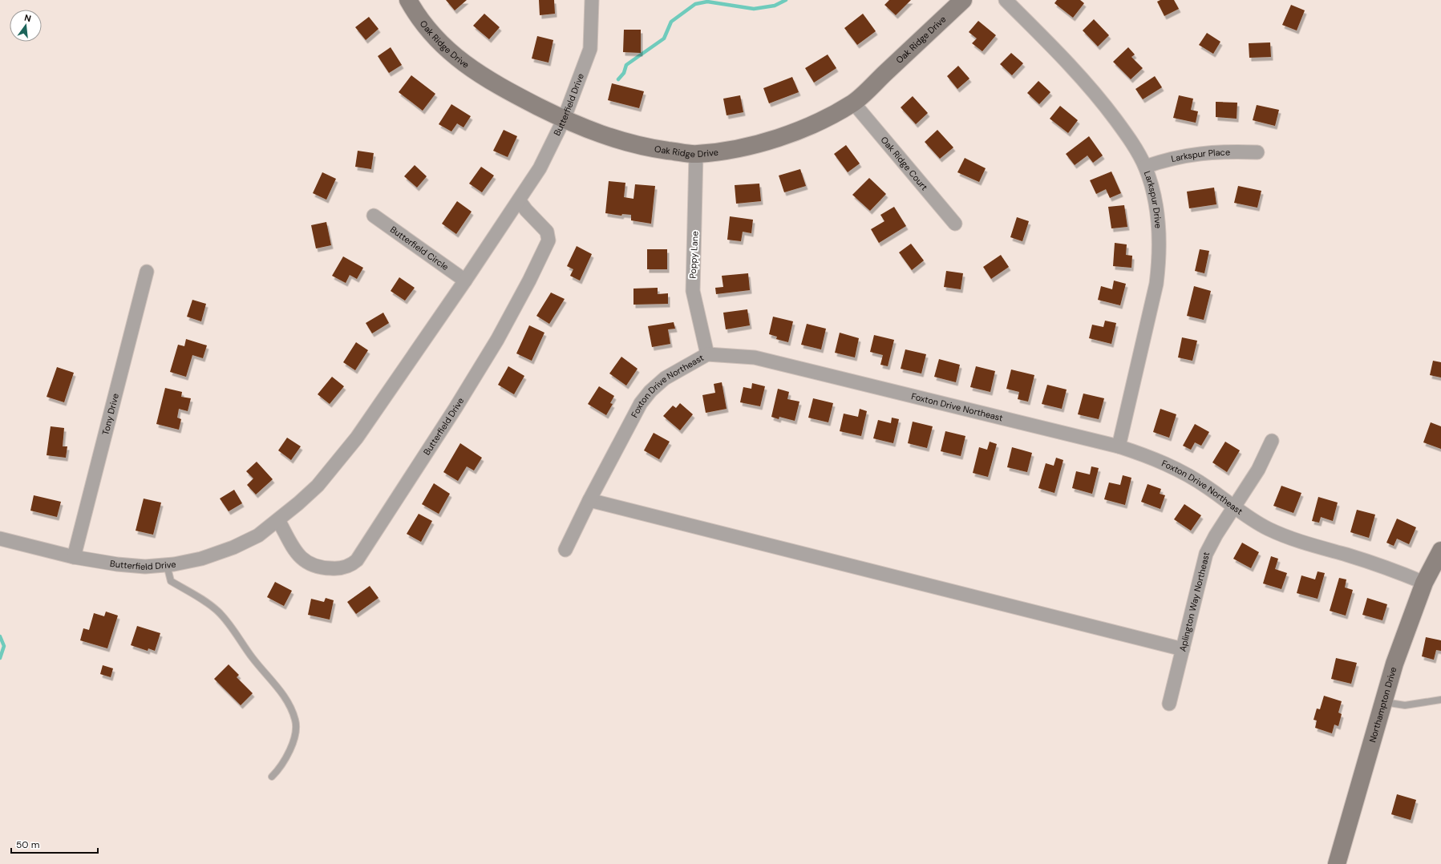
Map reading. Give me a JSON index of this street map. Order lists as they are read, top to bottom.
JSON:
{
  "streets": {
    "street": [
      "Oak Ridge Drive",
      "Butterfield Drive",
      "Larkspur Place",
      "Oak Ridge Court",
      "Larkspur Drive",
      "Butterfield Circle",
      "Poppy Lane",
      "Foxton Drive Northeast",
      "Tony Drive",
      "Aplington Way Northeast",
      "Northampton Drive"
    ]
  },
  "crossings": [
    ["Oak Ridge Drive", "Butterfield Drive"],
    ["Oak Ridge Drive", "Oak Ridge Court"],
    ["Oak Ridge Drive", "Poppy Lane"],
    ["Butterfield Drive", "Butterfield Circle"],
    ["Butterfield Drive", "Tony Drive"],
    ["Larkspur Place", "Larkspur Drive"],
    ["Larkspur Drive", "Foxton Drive Northeast"],
    ["Poppy Lane", "Foxton Drive Northeast"],
    ["Foxton Drive Northeast", "Aplington Way Northeast"],
    ["Foxton Drive Northeast", "Northampton Drive"]
  ],
  "scale_bar": "50 m",
  "north": "top"
}
